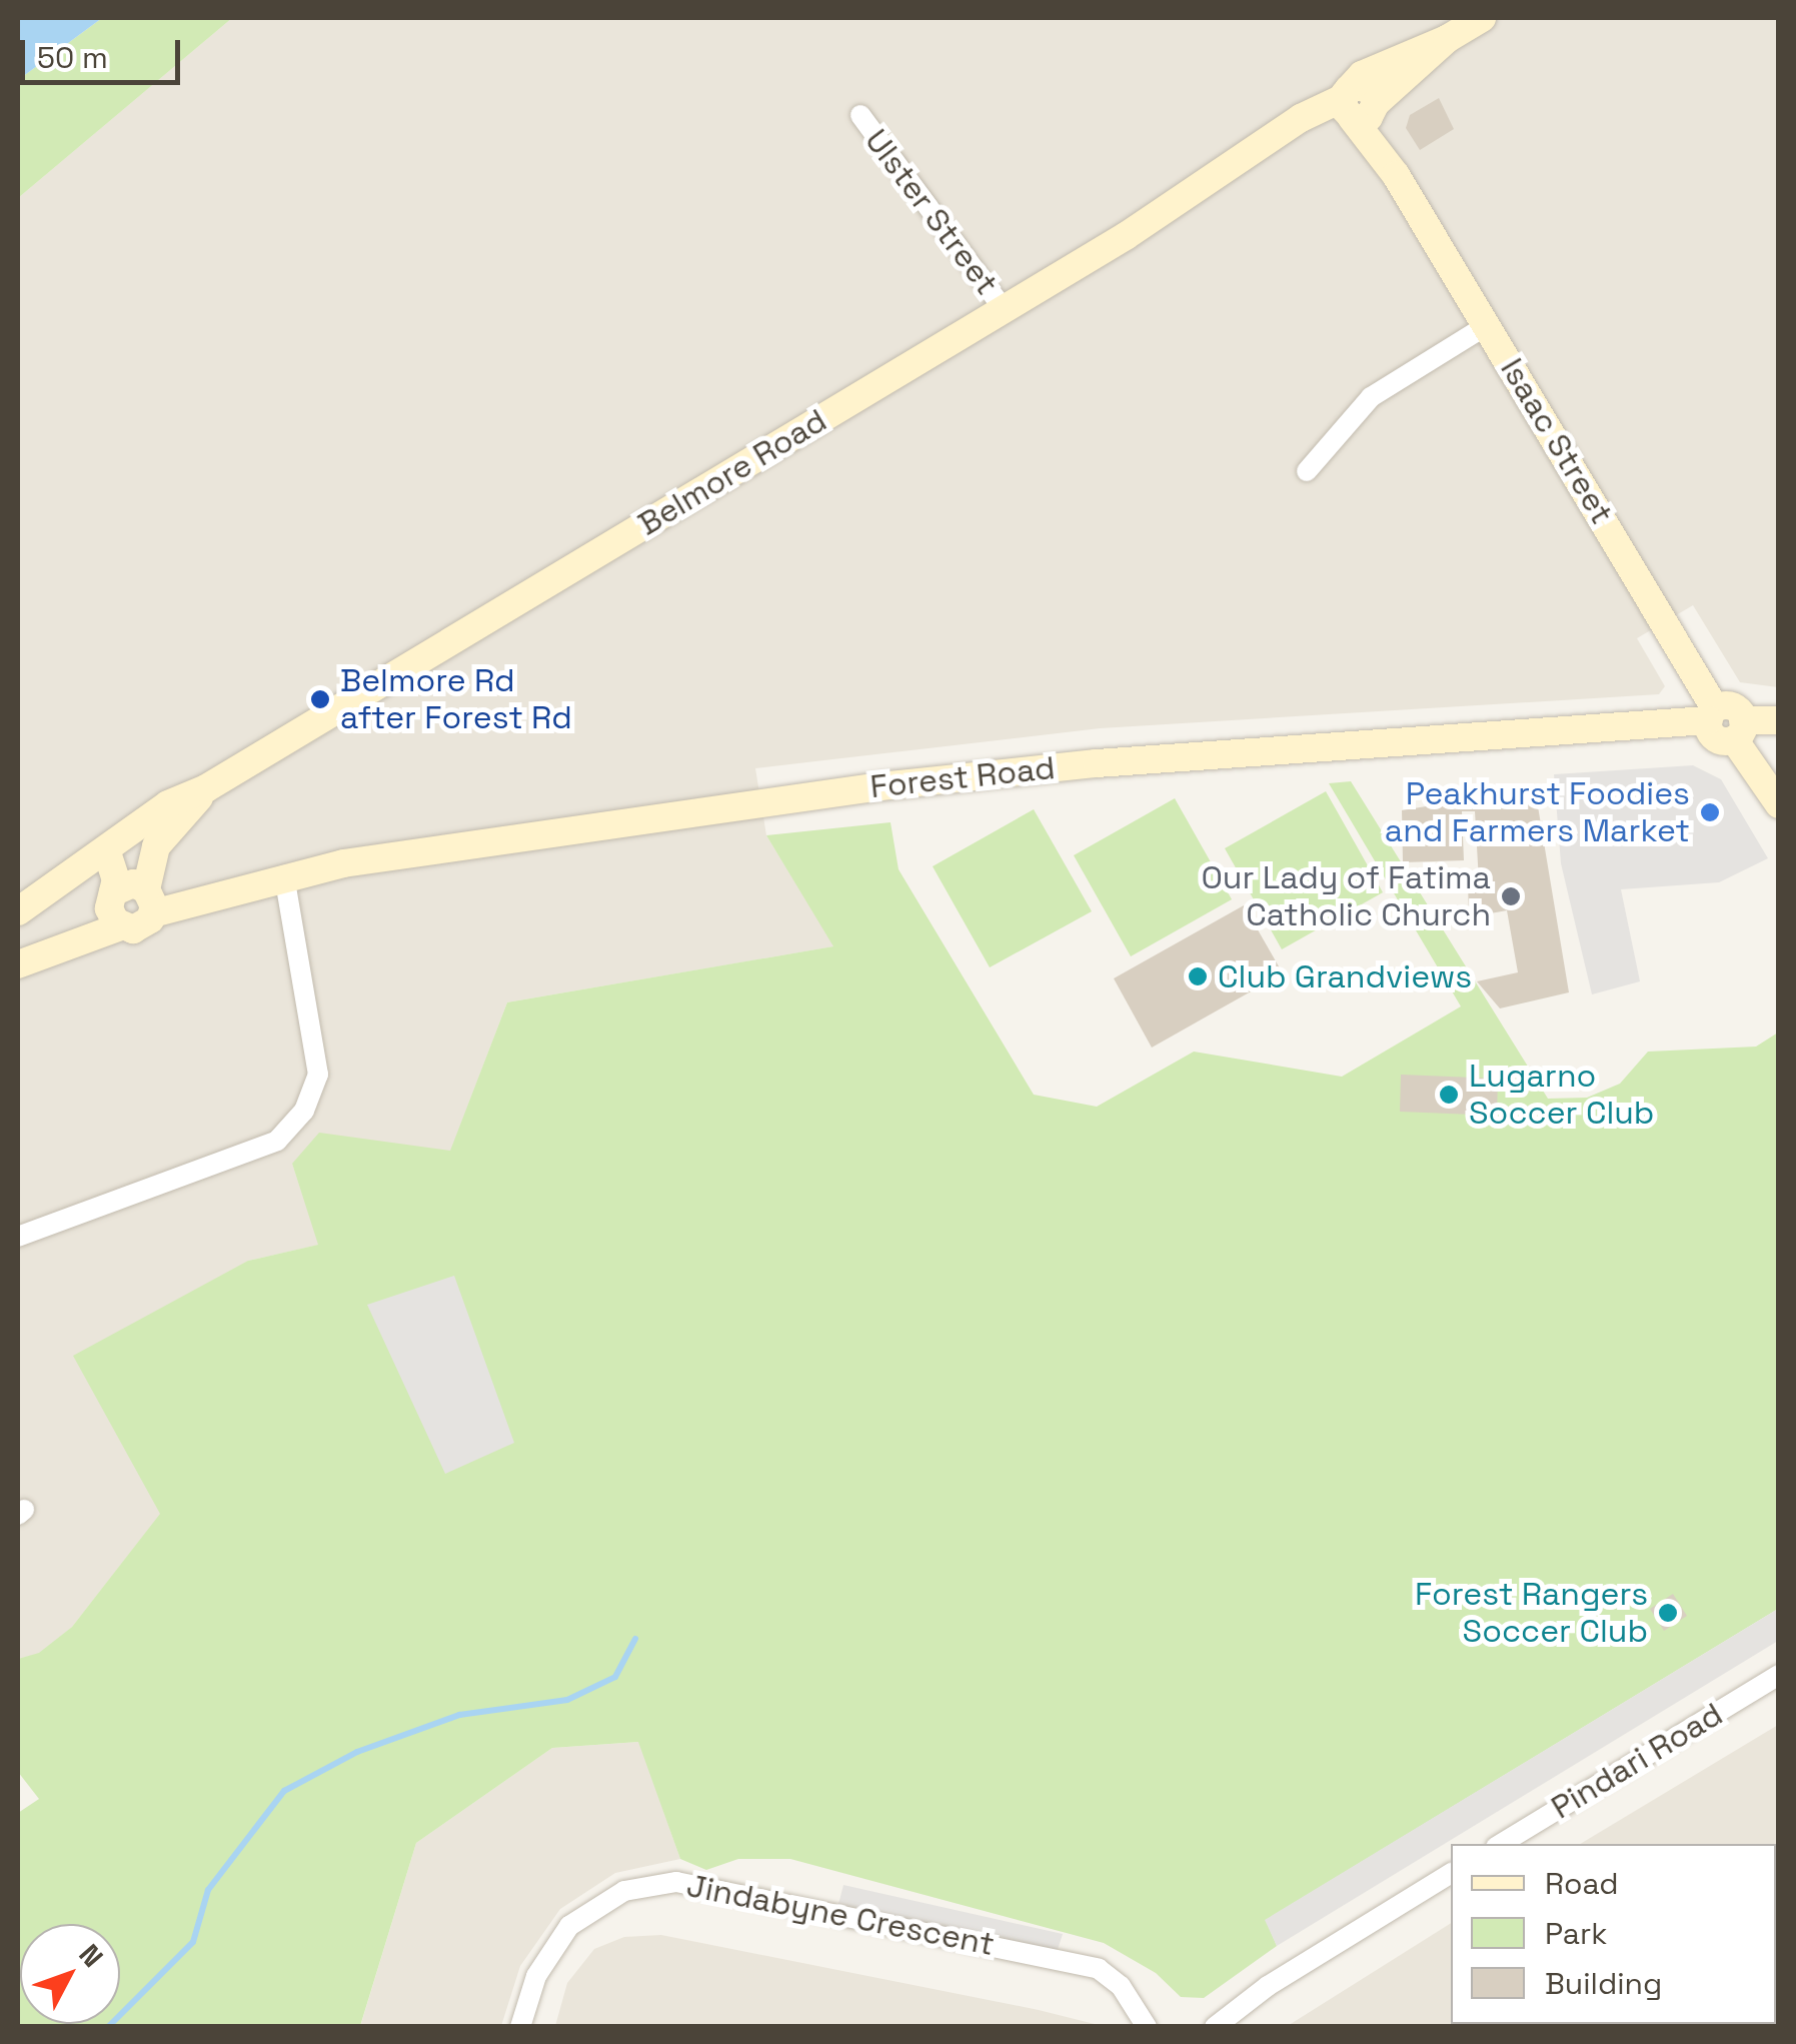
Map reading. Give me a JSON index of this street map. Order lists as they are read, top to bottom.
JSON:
{
  "streets": {
    "street": [
      "Ulster Street",
      "Isaac Street",
      "Belmore Road",
      "Forest Road",
      "Pindari Road",
      "Jindabyne Crescent"
    ]
  },
  "crossings": [
    ["Ulster Street", "Belmore Road"],
    ["Isaac Street", "Belmore Road"],
    ["Isaac Street", "Forest Road"],
    ["Belmore Road", "Forest Road"]
  ],
  "places": [
    "Belmore Rd after Forest Rd",
    "Peakhurst Foodies and Farmers Market",
    "Our Lady of Fatima Catholic Church",
    "Club Grandviews",
    "Lugarno Soccer Club",
    "Forest Rangers Soccer Club"
  ],
  "legend": ["Road", "Park", "Building"],
  "scale_bar": "50 m",
  "north": "top right"
}
